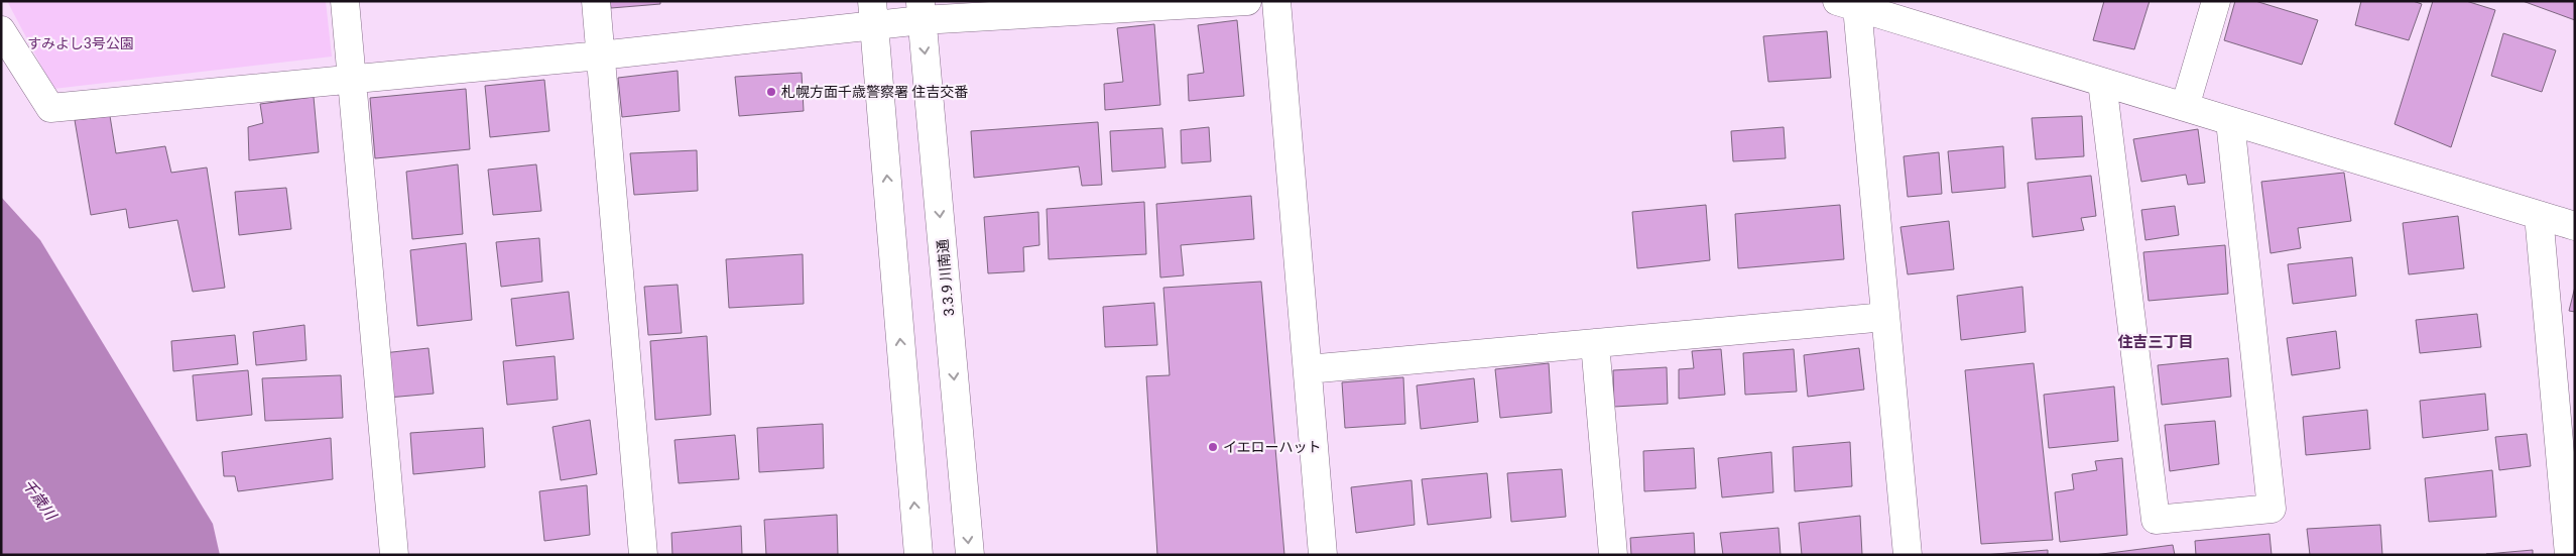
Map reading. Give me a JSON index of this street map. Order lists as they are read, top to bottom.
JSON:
{
  "streets": {
    "street": ["3.3.9 川南通"]
  },
  "districts": ["住吉三丁目"],
  "water": ["千歳川"],
  "parks": ["すみよし3号公園"],
  "places": ["札幌方面千歳警察署 住吉交番", "イエローハット"]
}
